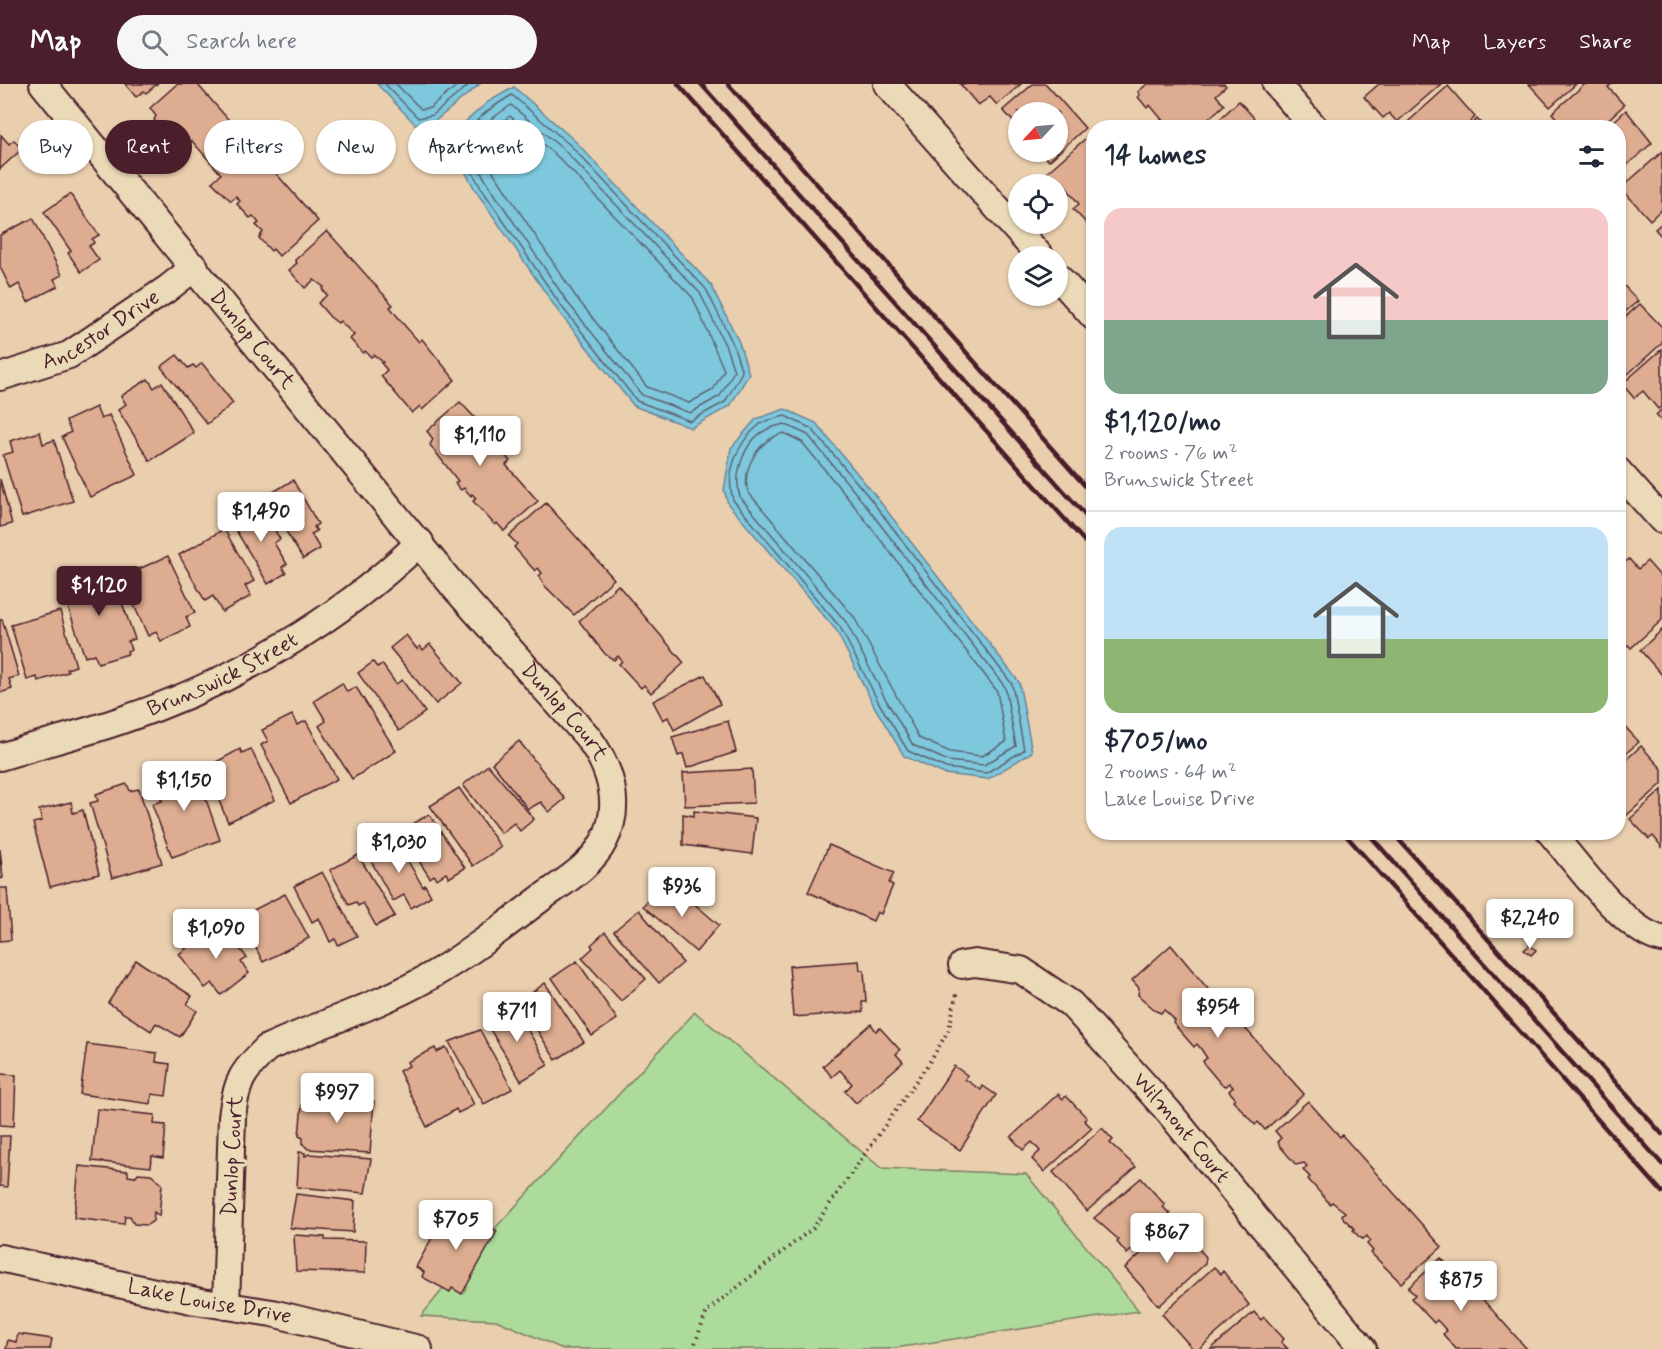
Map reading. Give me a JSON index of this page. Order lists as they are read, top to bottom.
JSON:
{
  "streets": {
    "street": [
      "Ancestor Drive",
      "Dunlop Court",
      "Brunswick Street",
      "Wilmont Court",
      "Lake Louise Drive"
    ]
  },
  "crossings": [
    ["Ancestor Drive", "Dunlop Court"],
    ["Dunlop Court", "Brunswick Street"],
    ["Dunlop Court", "Lake Louise Drive"]
  ],
  "north": "bottom left",
  "page": {
    "header": "Map",
    "search": "Search here",
    "nav": ["Map", "Layers", "Share"],
    "chip": [
      "Buy",
      "Rent",
      "Filters",
      "New",
      "Apartment"
    ],
    "heading": "14 homes",
    "list": [
      {
        "name": "$1,120/mo",
        "note": "2 rooms · 76 m² · Brunswick Street"
      },
      {
        "name": "$705/mo",
        "note": "2 rooms · 64 m² · Lake Louise Drive"
      }
    ],
    "price": [
      "$1,110",
      "$1,490",
      "$1,120",
      "$1,150",
      "$1,030",
      "$936",
      "$2,240",
      "$1,090",
      "$954",
      "$711",
      "$997",
      "$705",
      "$867",
      "$875"
    ]
  }
}
